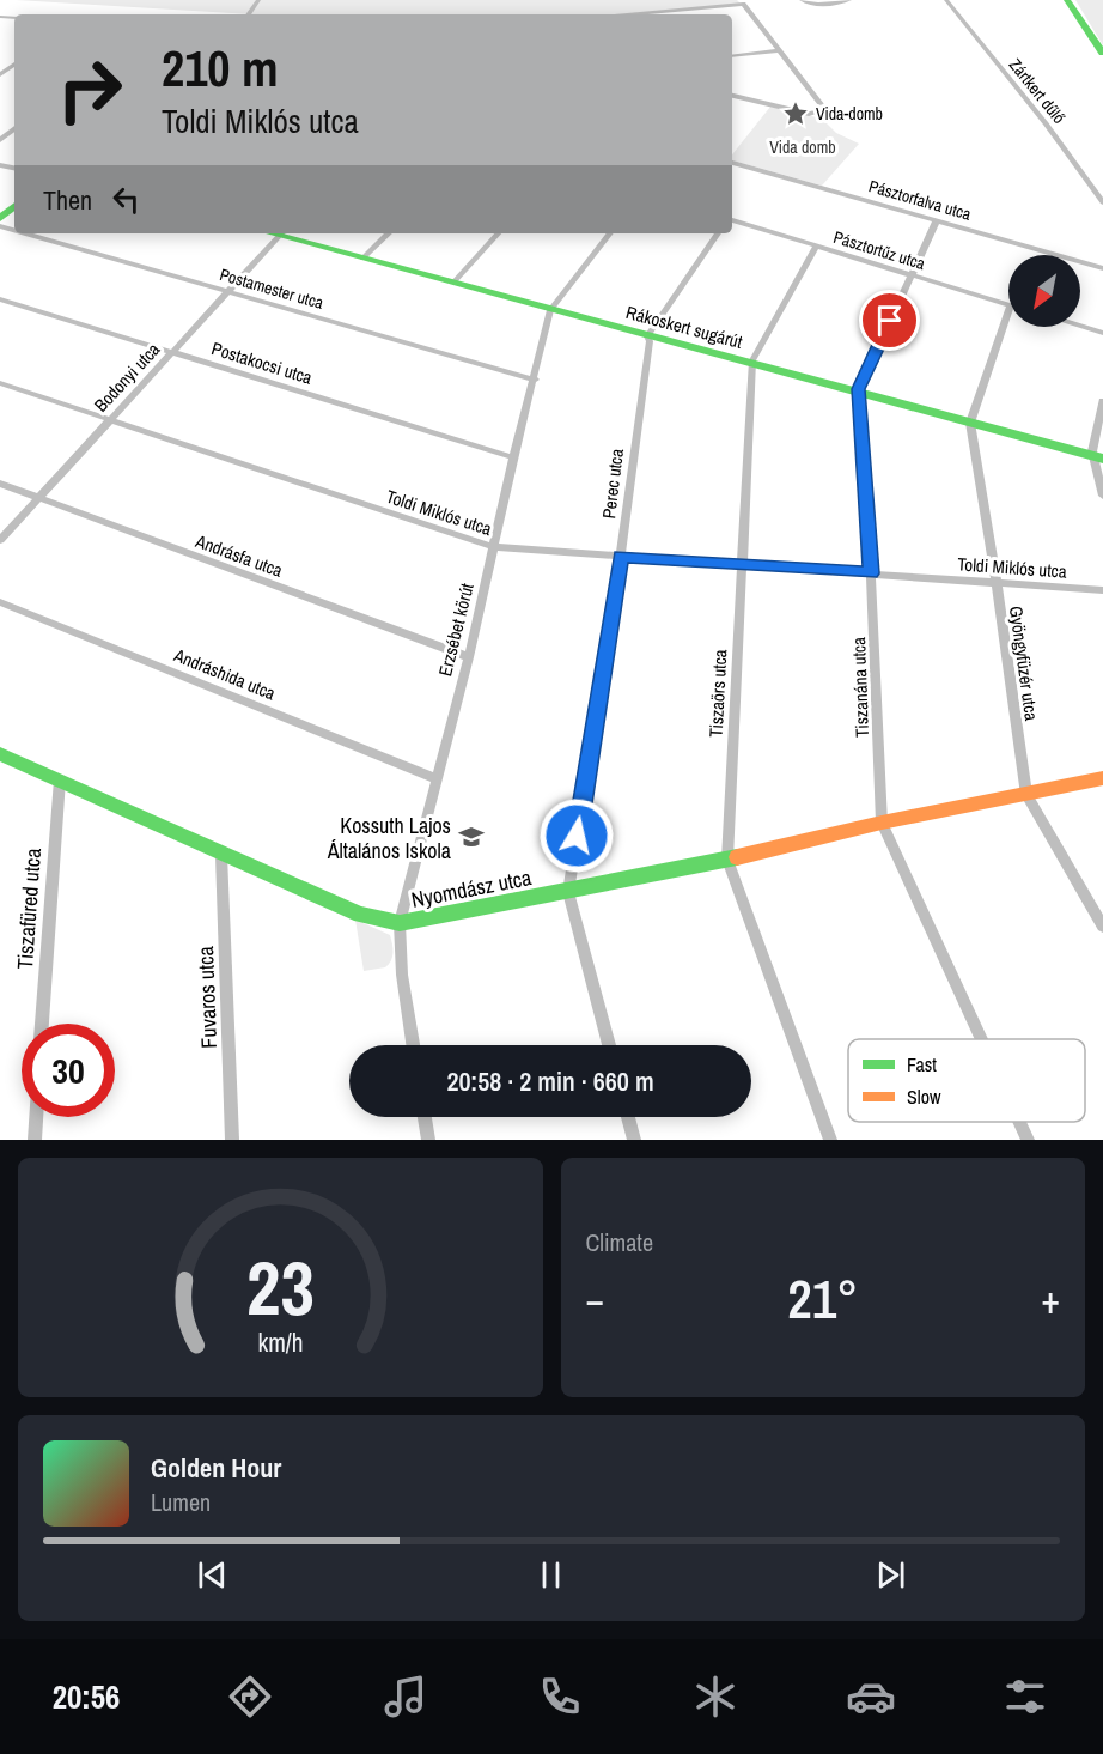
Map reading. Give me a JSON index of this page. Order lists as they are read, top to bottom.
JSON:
{
  "streets": {
    "street": [
      "Zártkert dűlő",
      "Pásztorfalva utca",
      "Pásztortűz utca",
      "Postamester utca",
      "Rákoskert sugárút",
      "Postakocsi utca",
      "Bodonyi utca",
      "Perec utca",
      "Toldi Miklós utca",
      "Andrásfa utca",
      "Erzsébet körút",
      "Gyöngyfüzér utca",
      "Andráshida utca",
      "Tiszanána utca",
      "Tiszaörs utca",
      "Nyomdász utca",
      "Tiszafüred utca",
      "Fuvaros utca"
    ]
  },
  "crossings": [
    ["Pásztorfalva utca", "Tiszanána utca"],
    ["Pásztortűz utca", "Tiszanána utca"],
    ["Pásztortűz utca", "Tiszaörs utca"],
    ["Postamester utca", "Bodonyi utca"],
    ["Postamester utca", "Erzsébet körút"],
    ["Rákoskert sugárút", "Perec utca"],
    ["Rákoskert sugárút", "Erzsébet körút"],
    ["Rákoskert sugárút", "Gyöngyfüzér utca"],
    ["Rákoskert sugárút", "Tiszanána utca"],
    ["Rákoskert sugárút", "Tiszaörs utca"],
    ["Postakocsi utca", "Bodonyi utca"],
    ["Postakocsi utca", "Erzsébet körút"],
    ["Bodonyi utca", "Toldi Miklós utca"],
    ["Bodonyi utca", "Andrásfa utca"],
    ["Perec utca", "Toldi Miklós utca"],
    ["Perec utca", "Nyomdász utca"],
    ["Toldi Miklós utca", "Erzsébet körút"],
    ["Toldi Miklós utca", "Gyöngyfüzér utca"],
    ["Toldi Miklós utca", "Tiszanána utca"],
    ["Toldi Miklós utca", "Tiszaörs utca"],
    ["Andrásfa utca", "Erzsébet körút"],
    ["Erzsébet körút", "Andráshida utca"],
    ["Erzsébet körút", "Nyomdász utca"],
    ["Gyöngyfüzér utca", "Nyomdász utca"],
    ["Tiszanána utca", "Nyomdász utca"],
    ["Tiszaörs utca", "Nyomdász utca"],
    ["Nyomdász utca", "Tiszafüred utca"],
    ["Nyomdász utca", "Fuvaros utca"]
  ],
  "parks": ["Vida domb"],
  "places": {
    "place": ["Vida-domb"],
    "school or university": ["Kossuth Lajos Általános Iskola"]
  },
  "legend": ["Fast", "Slow"],
  "north": "bottom left",
  "page": {
    "turn": ["210 m", "Toldi Miklós utca"],
    "then": "Then",
    "limit": "30",
    "trip": "20:58 · 2 min · 660 m",
    "tile": "Climate",
    "heat": ["−", "21°", "+"],
    "song": ["Golden Hour", "Lumen"],
    "tabs": "20:56",
    "gauge": ["23", "km/h"]
  }
}
